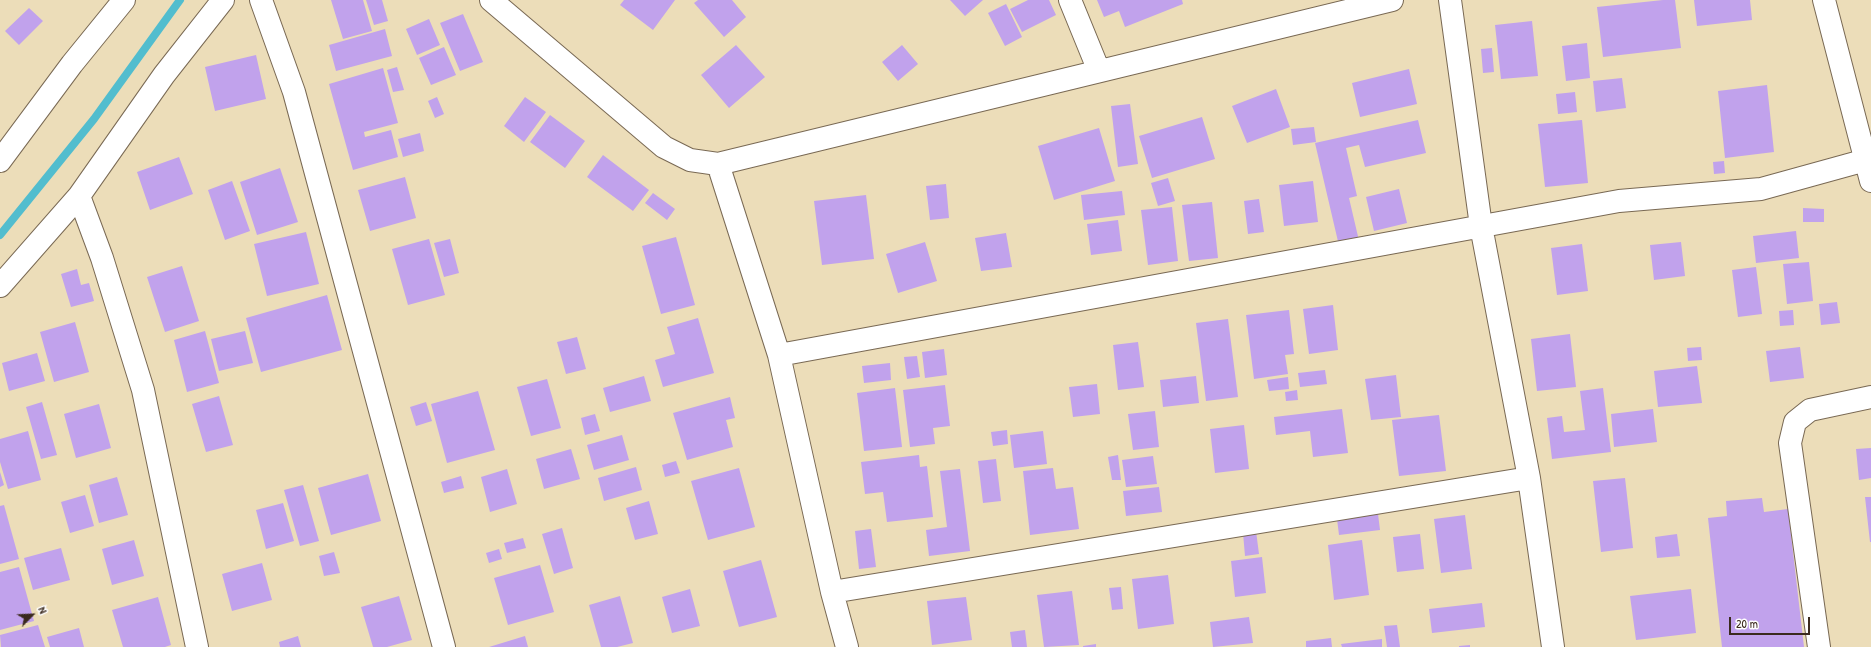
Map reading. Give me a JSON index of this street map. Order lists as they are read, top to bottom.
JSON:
{
  "scale_bar": "20 m",
  "north": "top right"
}
